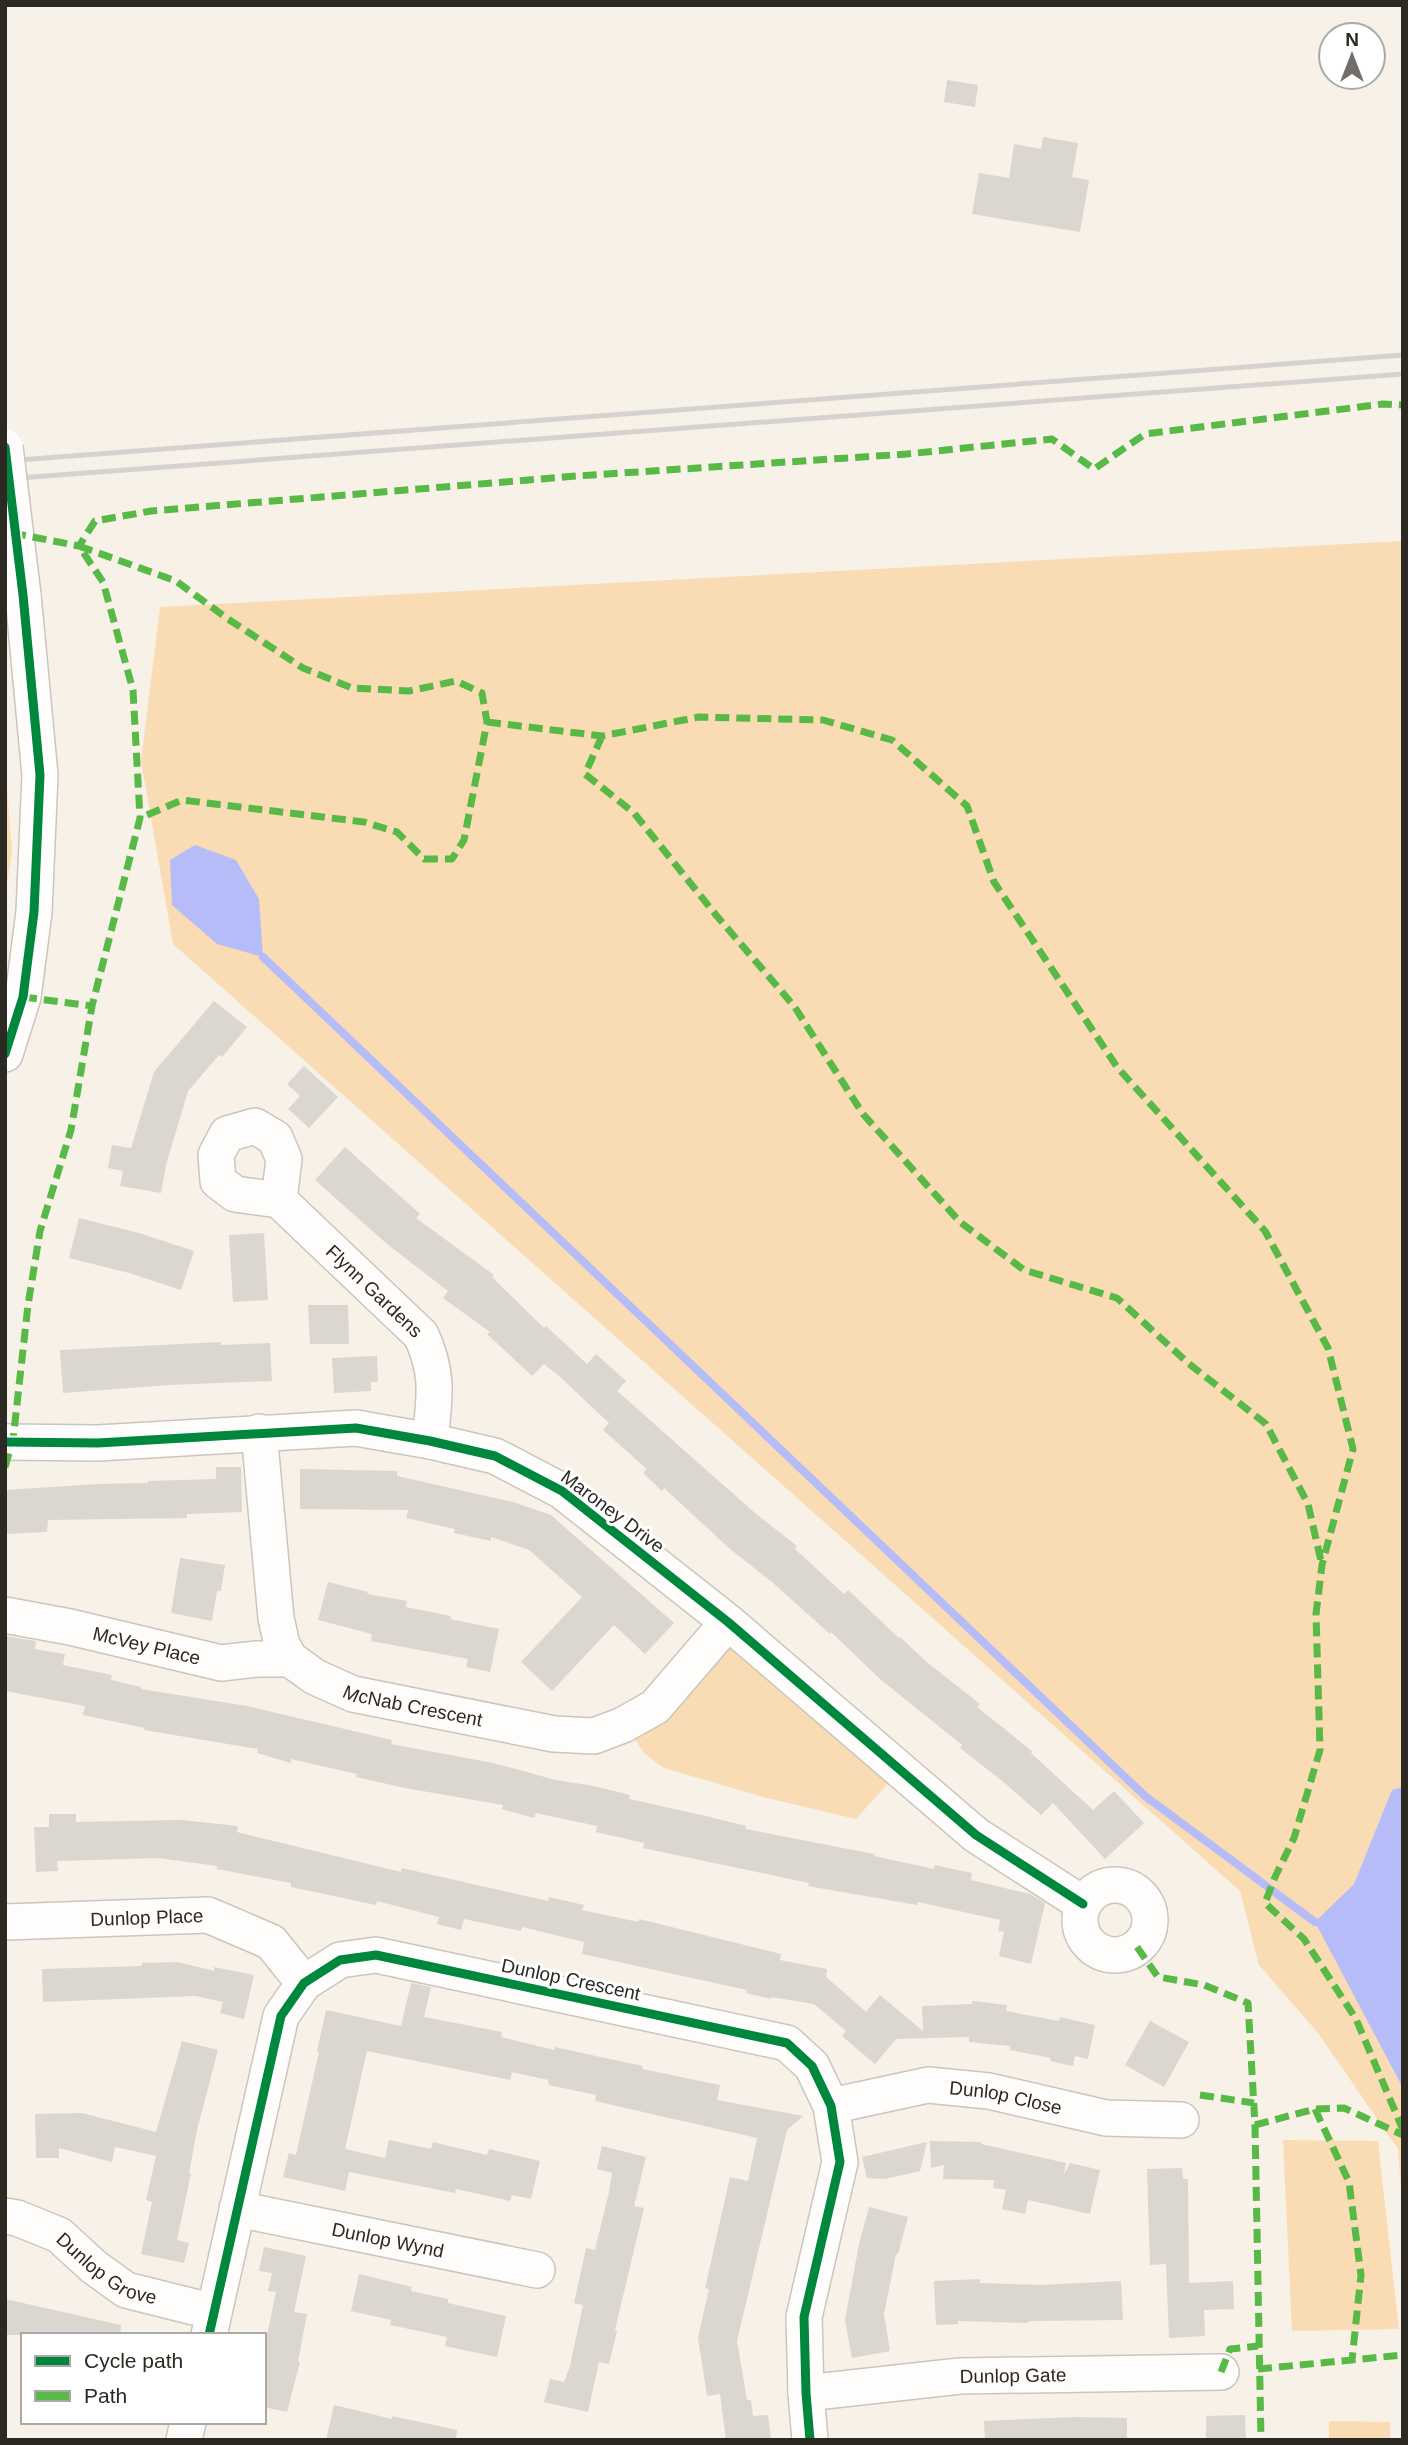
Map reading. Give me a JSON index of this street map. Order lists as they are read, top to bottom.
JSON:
{
  "streets": {
    "street": [
      "Flynn Gardens",
      "Maroney Drive",
      "McVey Place",
      "McNab Crescent",
      "Dunlop Place",
      "Dunlop Crescent",
      "Dunlop Close",
      "Dunlop Wynd",
      "Dunlop Grove",
      "Dunlop Gate"
    ]
  },
  "crossings": [
    ["Flynn Gardens", "Maroney Drive"],
    ["Maroney Drive", "McNab Crescent"],
    ["McVey Place", "McNab Crescent"],
    ["Dunlop Place", "Dunlop Crescent"],
    ["Dunlop Crescent", "Dunlop Close"],
    ["Dunlop Crescent", "Dunlop Wynd"],
    ["Dunlop Crescent", "Dunlop Grove"],
    ["Dunlop Crescent", "Dunlop Gate"]
  ],
  "legend": ["Cycle path", "Path"],
  "north": "top"
}
